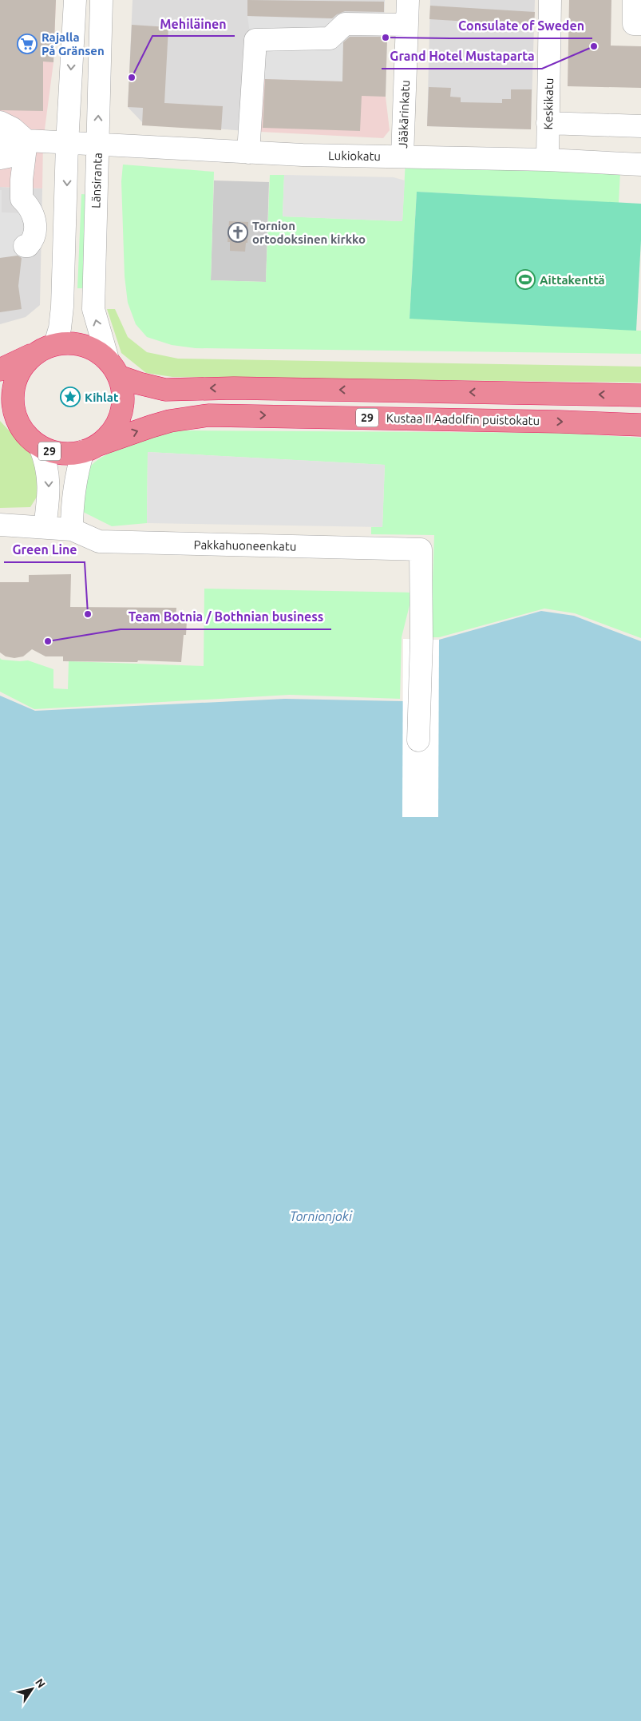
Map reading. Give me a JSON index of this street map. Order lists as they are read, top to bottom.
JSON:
{
  "streets": {
    "highway": ["29", "Kustaa II Aadolfin puistokatu"],
    "street": [
      "Keskikatu",
      "Jääkärinkatu",
      "Lukiokatu",
      "Länsiranta",
      "Pakkahuoneenkatu"
    ]
  },
  "crossings": [
    ["Keskikatu", "Lukiokatu"],
    ["Jääkärinkatu", "Lukiokatu"],
    ["Lukiokatu", "Länsiranta"],
    ["Länsiranta", "29"],
    ["Länsiranta", "Kustaa II Aadolfin puistokatu"],
    ["29", "Kustaa II Aadolfin puistokatu"]
  ],
  "water": ["Tornionjoki"],
  "places": {
    "other": [
      "Consulate of Sweden",
      "Grand Hotel Mustaparta",
      "Mehiläinen",
      "Green Line",
      "Team Botnia / Bothnian business"
    ],
    "supermarket": ["Rajalla På Gränsen"],
    "church": ["Tornion ortodoksinen kirkko"],
    "sports": ["Aittakenttä"],
    "place": ["Kihlat"]
  },
  "north": "top right"
}
